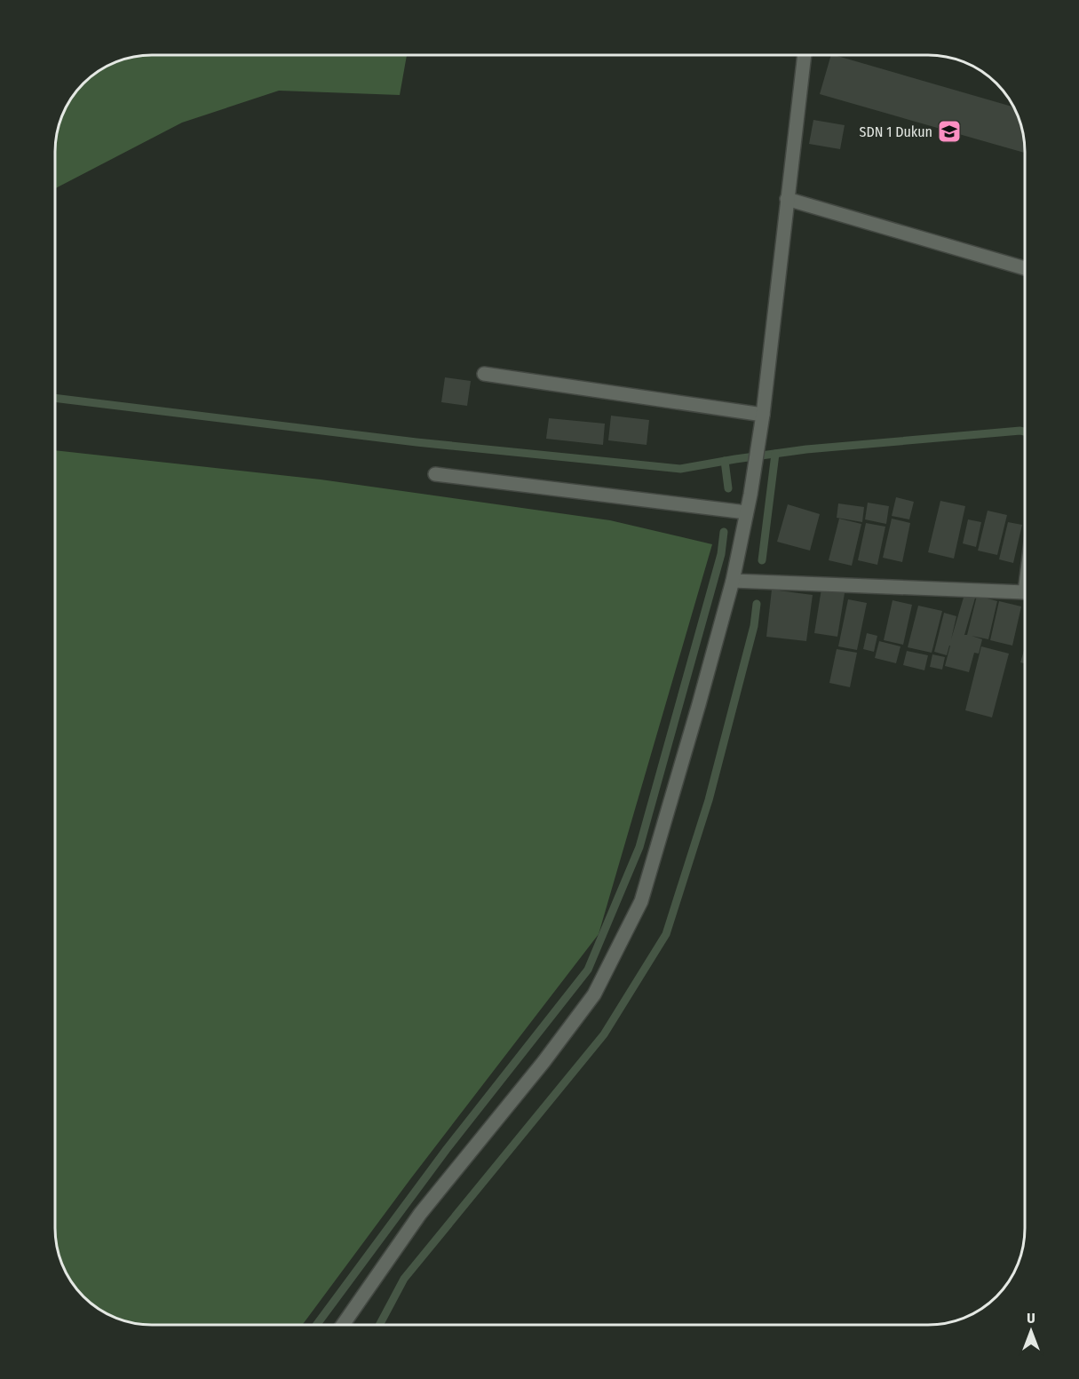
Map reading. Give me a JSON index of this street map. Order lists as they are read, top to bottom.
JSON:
{
  "places": {
    "school or university": ["SDN 1 Dukun"]
  },
  "north": "top"
}
